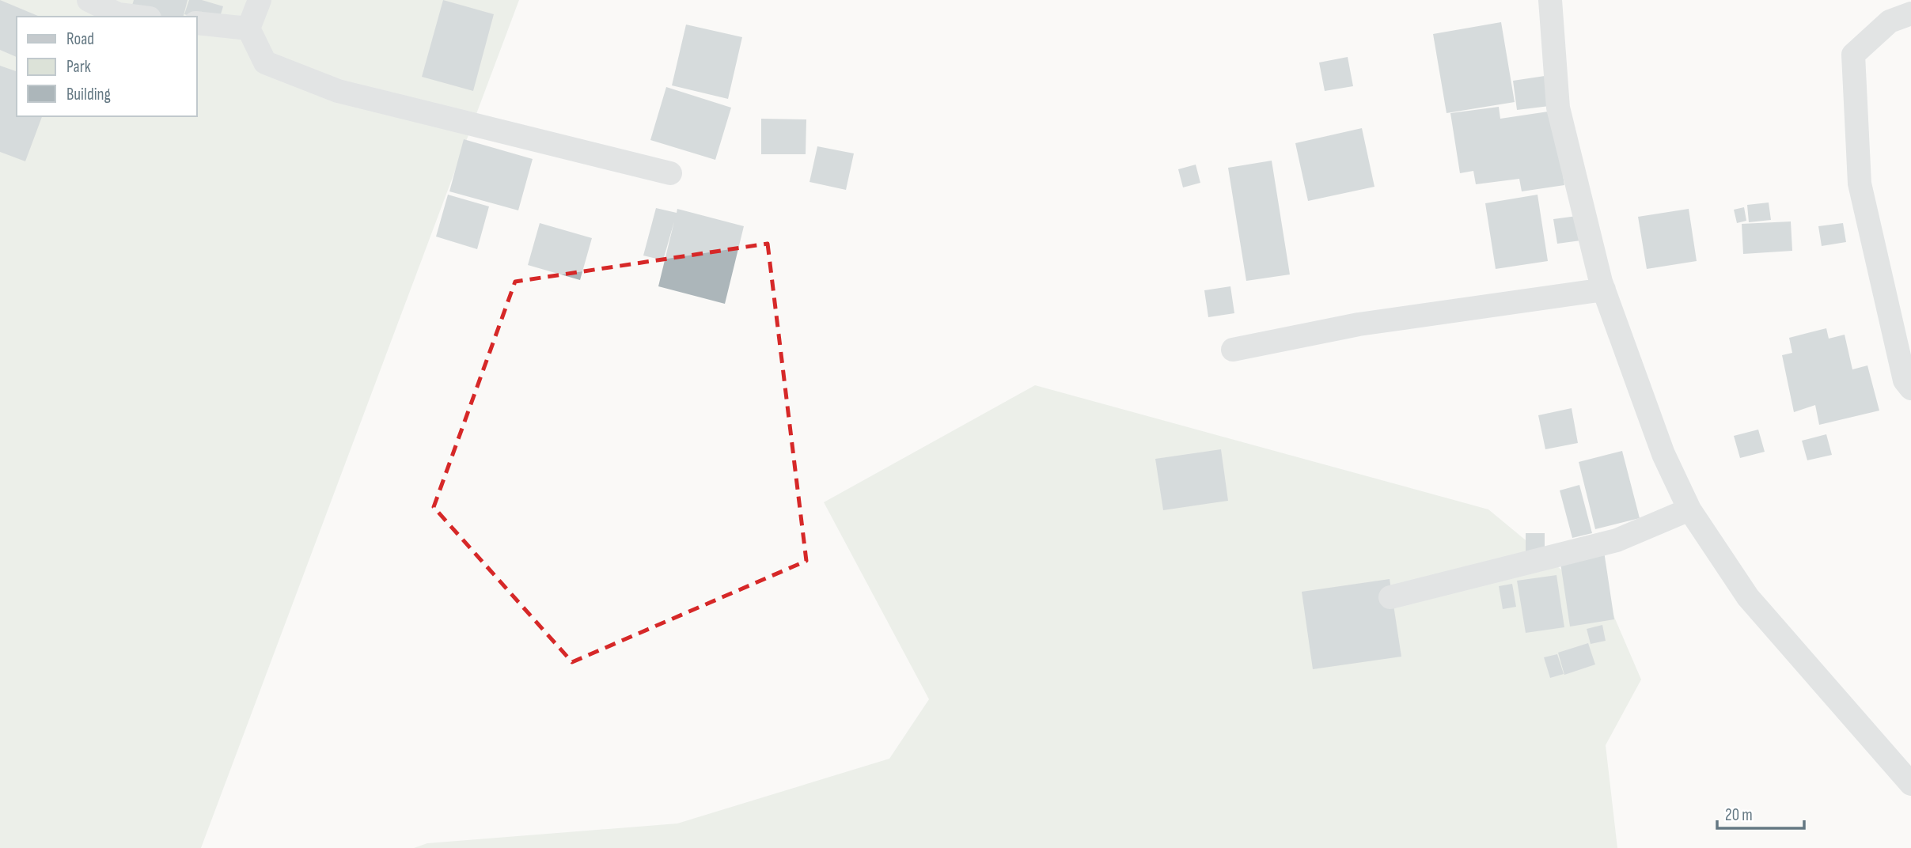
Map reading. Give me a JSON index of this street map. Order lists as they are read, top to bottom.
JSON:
{
  "legend": ["Road", "Park", "Building"],
  "scale_bar": "20 m"
}
